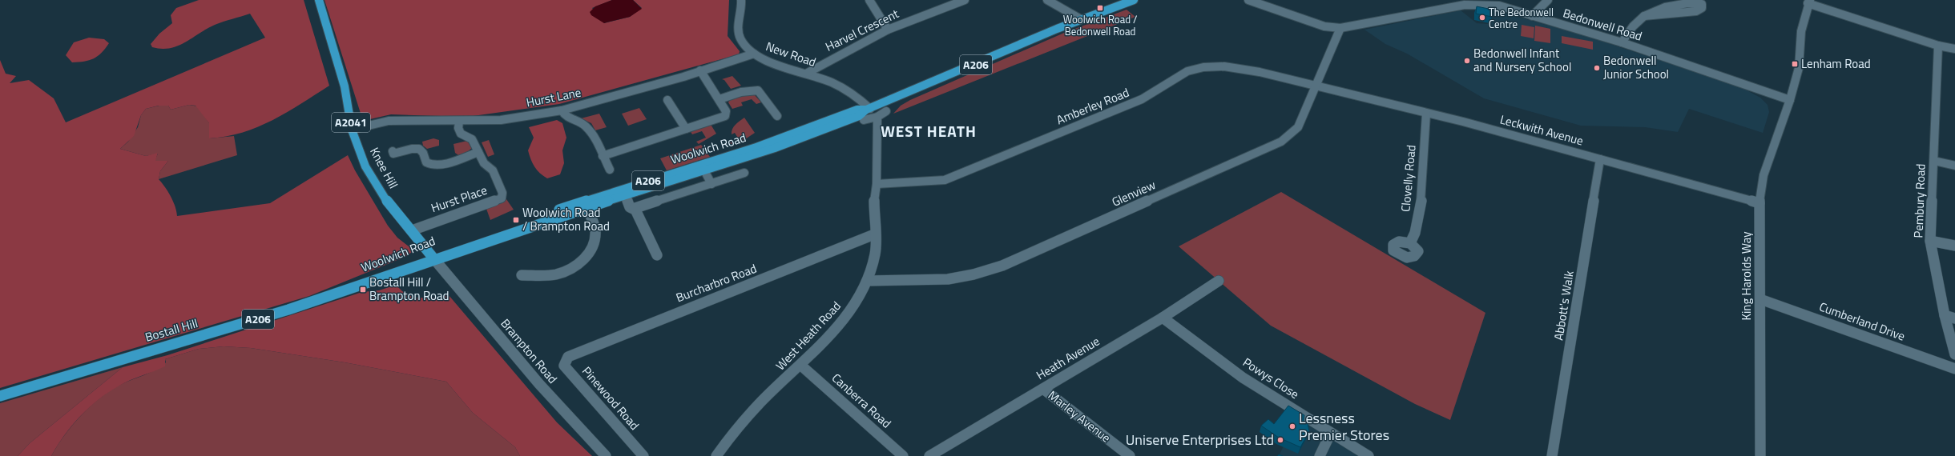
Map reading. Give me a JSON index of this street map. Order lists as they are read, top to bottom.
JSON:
{
  "streets": {
    "main road": [
      "A206",
      "A2041",
      "Woolwich Road",
      "Knee Hill",
      "Bostall Hill"
    ],
    "street": [
      "Bedonwell Road",
      "Harvel Crescent",
      "New Road",
      "Hurst Lane",
      "Amberley Road",
      "Leckwith Avenue",
      "Clovelly Road",
      "Glenview",
      "Hurst Place",
      "Pembury Road",
      "King Harolds Way",
      "Burcharbro Road",
      "Abbott's Walk",
      "Cumberland Drive",
      "West Heath Road",
      "Brampton Road",
      "Heath Avenue",
      "Powys Close",
      "Pinewood Road",
      "Canberra Road",
      "Marley Avenue"
    ]
  },
  "crossings": [
    ["Bedonwell Road", "Glenview"],
    ["Bedonwell Road", "King Harolds Way"],
    ["Harvel Crescent", "New Road"],
    ["New Road", "Hurst Lane"],
    ["New Road", "Woolwich Road"],
    ["Hurst Lane", "Knee Hill"],
    ["Hurst Lane", "Hurst Place"],
    ["Amberley Road", "Leckwith Avenue"],
    ["Amberley Road", "Glenview"],
    ["Amberley Road", "West Heath Road"],
    ["Leckwith Avenue", "Clovelly Road"],
    ["Leckwith Avenue", "Glenview"],
    ["Leckwith Avenue", "King Harolds Way"],
    ["Leckwith Avenue", "Abbott's Walk"],
    ["Woolwich Road", "Knee Hill"],
    ["Woolwich Road", "Bostall Hill"],
    ["Woolwich Road", "Brampton Road"],
    ["Knee Hill", "Hurst Place"],
    ["Knee Hill", "Brampton Road"],
    ["Glenview", "West Heath Road"],
    ["King Harolds Way", "Cumberland Drive"],
    ["Burcharbro Road", "West Heath Road"],
    ["Burcharbro Road", "Pinewood Road"],
    ["West Heath Road", "Canberra Road"],
    ["Heath Avenue", "Powys Close"],
    ["Heath Avenue", "Marley Avenue"]
  ],
  "districts": ["WEST HEATH"],
  "places": {
    "transit": [
      "Woolwich Road / Bedonwell Road",
      "Lenham Road",
      "Woolwich Road / Brampton Road",
      "Bostall Hill / Brampton Road"
    ],
    "other": [
      "The Bedonwell Centre",
      "Bedonwell Infant and Nursery School",
      "Bedonwell Junior School",
      "Lessness Premier Stores",
      "Uniserve Enterprises Ltd"
    ]
  }
}
